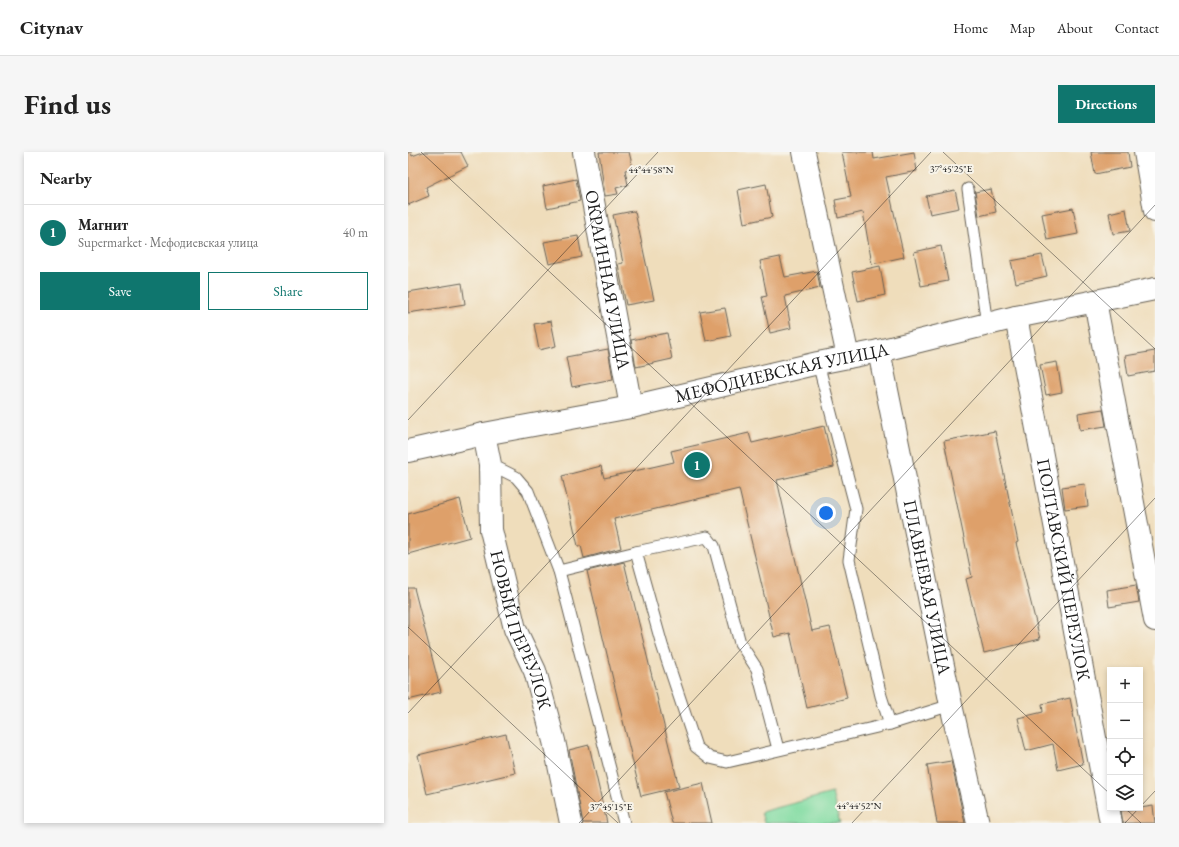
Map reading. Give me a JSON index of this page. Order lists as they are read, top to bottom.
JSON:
{
  "streets": {
    "street": [
      "ОКРАИННАЯ УЛИЦА",
      "МЕФОДИЕВСКАЯ УЛИЦА",
      "ПОЛТАВСКИЙ ПЕРЕУЛОК",
      "ПЛАВНЕВАЯ УЛИЦА",
      "НОВЫЙ ПЕРЕУЛОК"
    ]
  },
  "crossings": [
    ["ОКРАИННАЯ УЛИЦА", "МЕФОДИЕВСКАЯ УЛИЦА"],
    ["МЕФОДИЕВСКАЯ УЛИЦА", "ПОЛТАВСКИЙ ПЕРЕУЛОК"],
    ["МЕФОДИЕВСКАЯ УЛИЦА", "ПЛАВНЕВАЯ УЛИЦА"],
    ["МЕФОДИЕВСКАЯ УЛИЦА", "НОВЫЙ ПЕРЕУЛОК"]
  ],
  "page": {
    "header": "Citynav",
    "nav": [
      "Home",
      "Map",
      "About",
      "Contact"
    ],
    "buttons": [
      "Directions",
      ["Save", "Share"]
    ],
    "title": "Find us",
    "heading": "Nearby",
    "list": [
      {
        "mark": "1",
        "name": "Магнит",
        "note": "Supermarket · Мефодиевская улица",
        "value": "40 m"
      }
    ],
    "pins": "1",
    "map_buttons": ["+", "−"]
  },
  "coordinates": [
    "37°45'25\"E",
    "44°44'58\"N",
    "44°44'52\"N",
    "37°45'15\"E"
  ]
}
